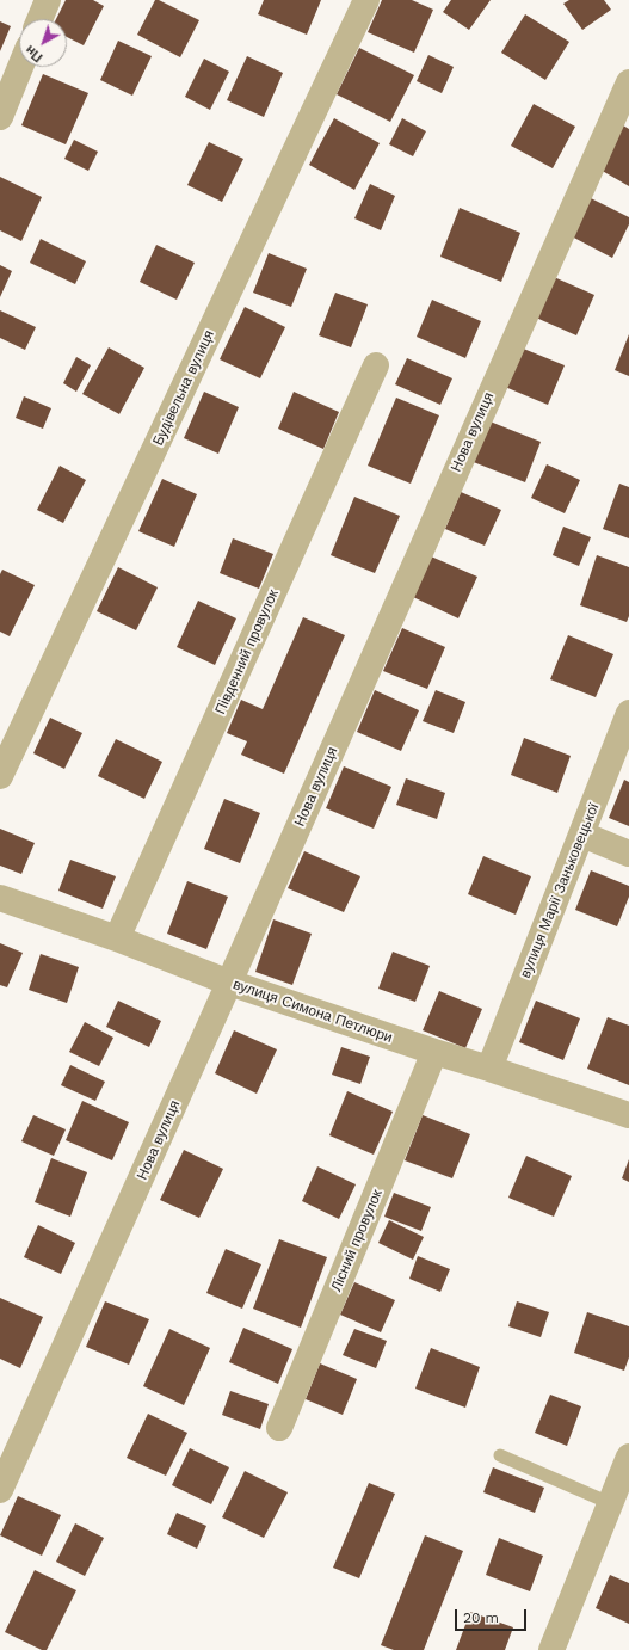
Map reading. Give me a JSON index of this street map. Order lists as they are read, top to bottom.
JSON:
{
  "streets": {
    "street": [
      "Будівельна вулиця",
      "Нова вулиця",
      "Південний провулок",
      "вулиця Марії Заньковецької",
      "вулиця Симона Петлюри",
      "Лісний провулок"
    ]
  },
  "crossings": [
    ["Нова вулиця", "вулиця Симона Петлюри"],
    ["Південний провулок", "вулиця Симона Петлюри"],
    ["вулиця Марії Заньковецької", "вулиця Симона Петлюри"],
    ["вулиця Симона Петлюри", "Лісний провулок"]
  ],
  "scale_bar": "20 m",
  "north": "bottom left"
}
